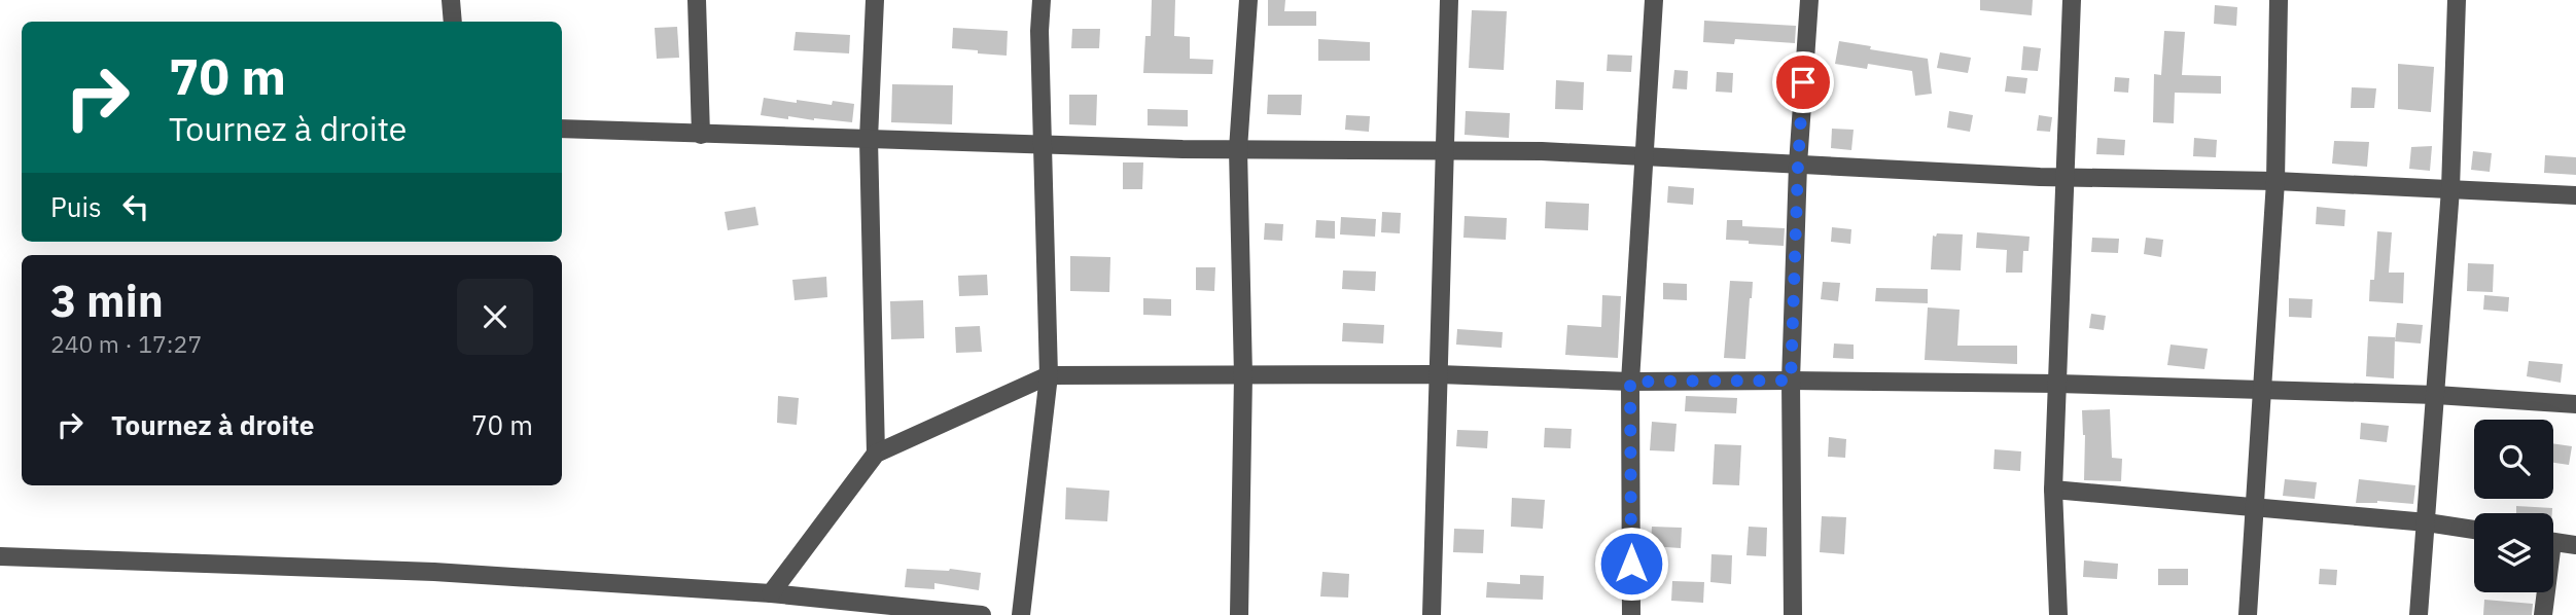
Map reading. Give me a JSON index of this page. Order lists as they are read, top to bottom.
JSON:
{
  "page": {
    "turn": ["70 m", "Tournez à droite"],
    "then": "Puis",
    "heading": ["3 min", "240 m · 17:27"],
    "list": [
      {
        "name": "Tournez à droite",
        "value": "70 m"
      }
    ]
  }
}
